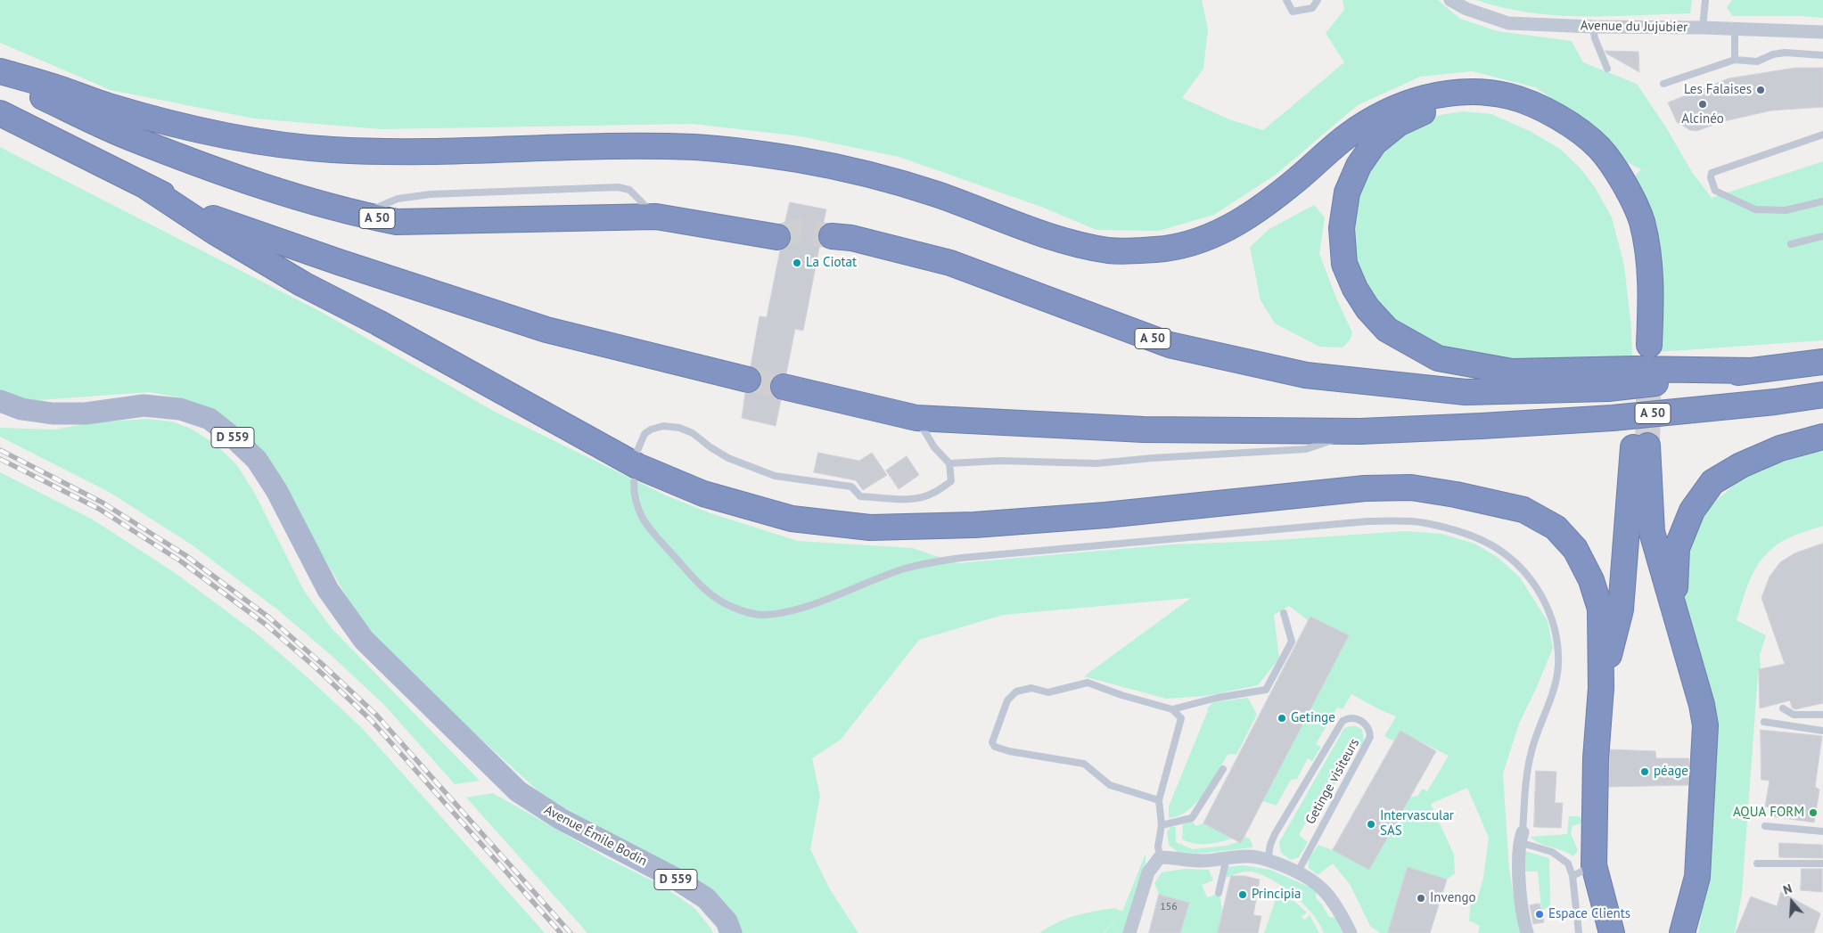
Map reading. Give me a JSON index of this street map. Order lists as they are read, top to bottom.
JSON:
{
  "streets": {
    "highway": ["A 50"],
    "main road": ["D 559", "Avenue Émile Bodin"],
    "street": ["Avenue du Jujubier"],
    "lane": ["Getinge visiteurs"]
  },
  "places": [
    "Les Falaises",
    "Alcinéo",
    "La Ciotat",
    "Getinge",
    "péage",
    "AQUA FORM",
    "Intervascular SAS",
    "Principia",
    "Invengo",
    "Espace Clients"
  ],
  "house_numbers": ["156"],
  "north": "top"
}
